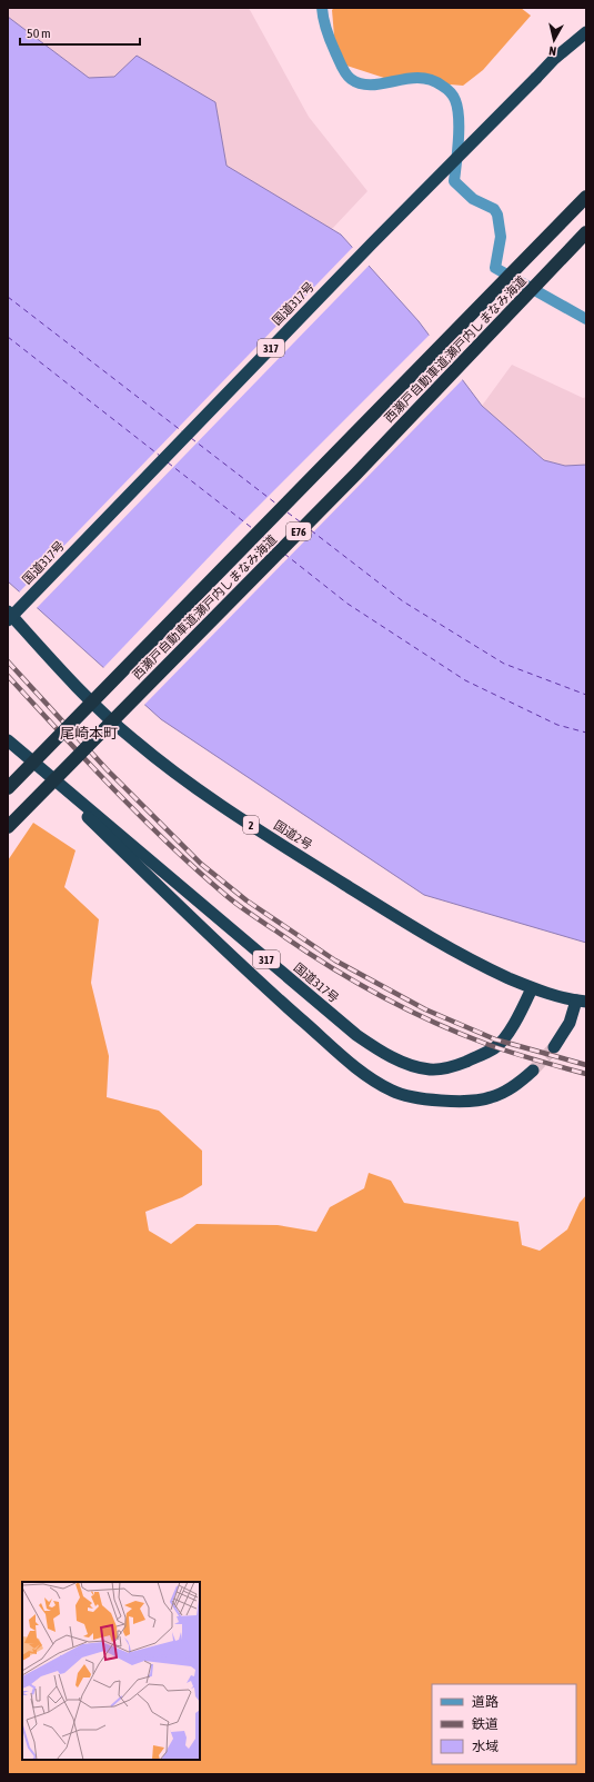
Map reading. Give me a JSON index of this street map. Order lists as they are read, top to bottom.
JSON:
{
  "streets": {
    "highway": [
      "国道317号",
      "317",
      "西瀬戸自動車道;瀬戸内しまなみ海道",
      "E76",
      "2",
      "国道2号"
    ]
  },
  "crossings": [
    ["国道317号", "国道2号"]
  ],
  "districts": ["尾崎本町"],
  "legend": ["道路", "鉄道", "水域"],
  "scale_bar": "50 m",
  "north": "bottom"
}
